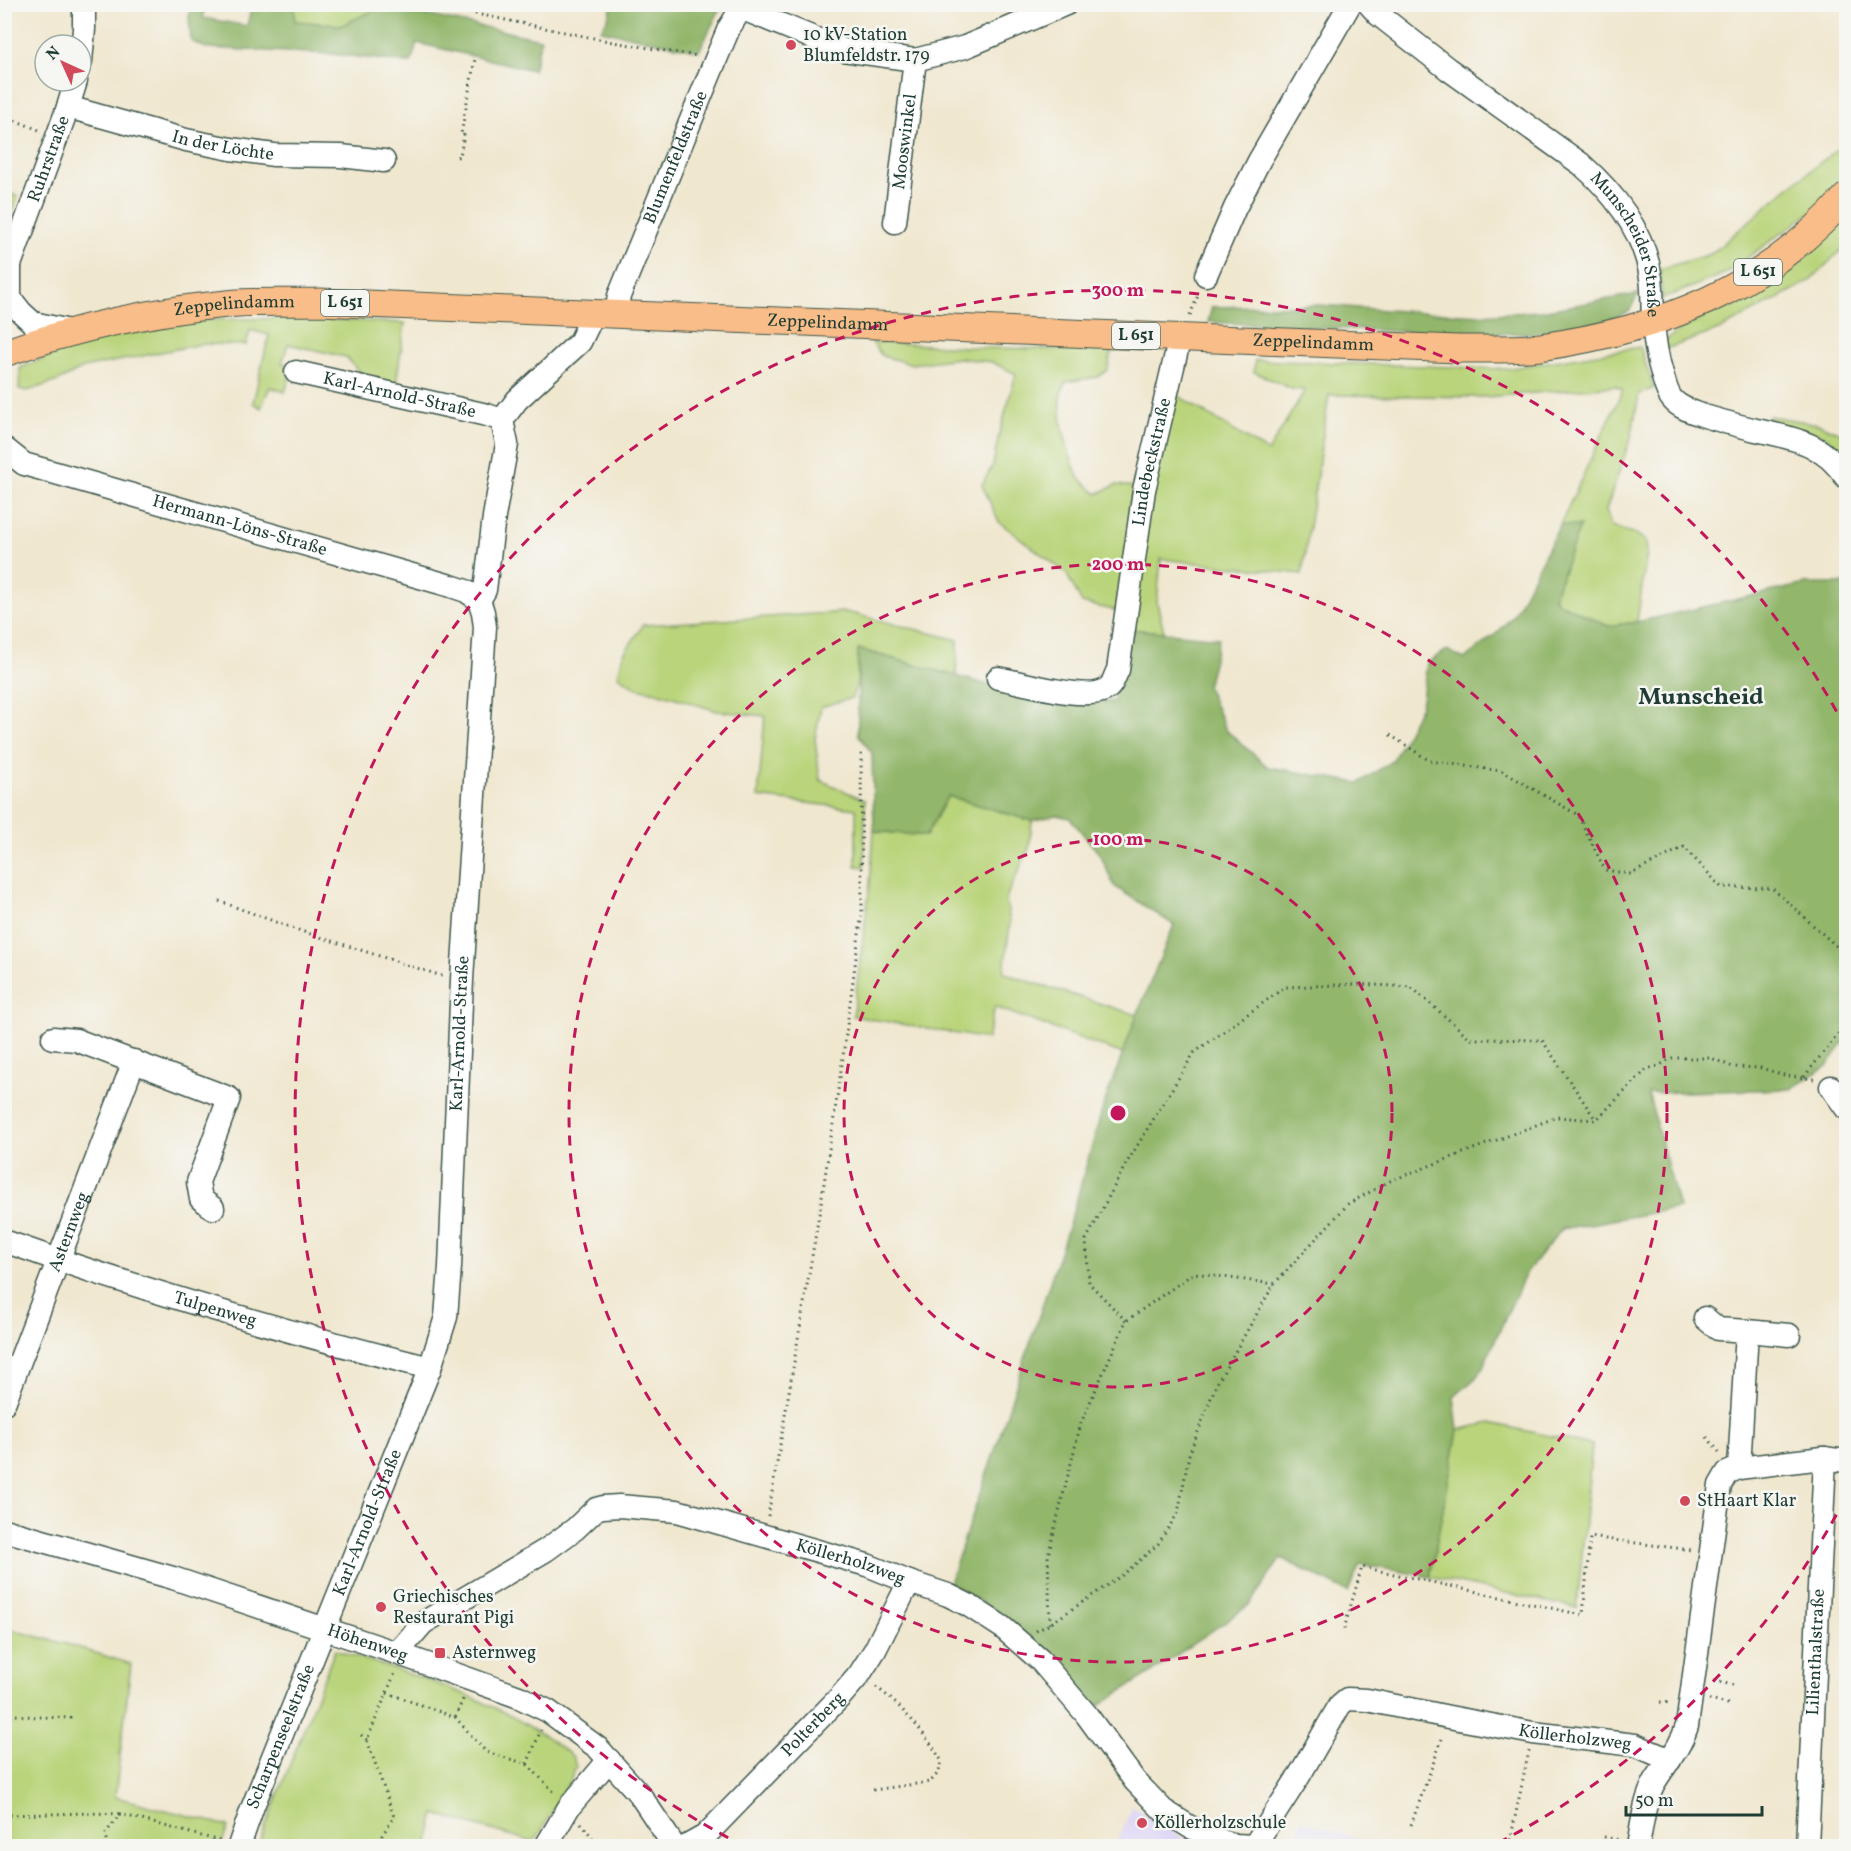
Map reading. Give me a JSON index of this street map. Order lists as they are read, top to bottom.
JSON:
{
  "streets": {
    "main road": ["L 651", "Zeppelindamm"],
    "street": [
      "Mooswinkel",
      "In der Löchte",
      "Blumenfeldstraße",
      "Ruhrstraße",
      "Munscheider Straße",
      "Karl-Arnold-Straße",
      "Lindebeckstraße",
      "Hermann-Löns-Straße",
      "Asternweg",
      "Tulpenweg",
      "Köllerholzweg",
      "Höhenweg",
      "Lilienthalstraße",
      "Polterberg",
      "Scharpenseelstraße"
    ]
  },
  "crossings": [
    ["In der Löchte", "Ruhrstraße"],
    ["Blumenfeldstraße", "Zeppelindamm"],
    ["Ruhrstraße", "Zeppelindamm"],
    ["Munscheider Straße", "L 651"],
    ["Munscheider Straße", "Zeppelindamm"],
    ["L 651", "Zeppelindamm"],
    ["Zeppelindamm", "Lindebeckstraße"],
    ["Karl-Arnold-Straße", "Hermann-Löns-Straße"],
    ["Karl-Arnold-Straße", "Tulpenweg"],
    ["Karl-Arnold-Straße", "Höhenweg"],
    ["Karl-Arnold-Straße", "Scharpenseelstraße"],
    ["Asternweg", "Tulpenweg"],
    ["Köllerholzweg", "Höhenweg"],
    ["Köllerholzweg", "Polterberg"],
    ["Höhenweg", "Scharpenseelstraße"]
  ],
  "districts": ["Munscheid"],
  "places": {
    "other": [
      "10 kV-Station Blumfeldstr. 179",
      "StHaart Klar",
      "Griechisches Restaurant Pigi",
      "Köllerholzschule"
    ],
    "transit": ["Asternweg"]
  },
  "scale_bar": "50 m",
  "north": "top left",
  "rings": ["300 m", "200 m", "100 m"]
}
